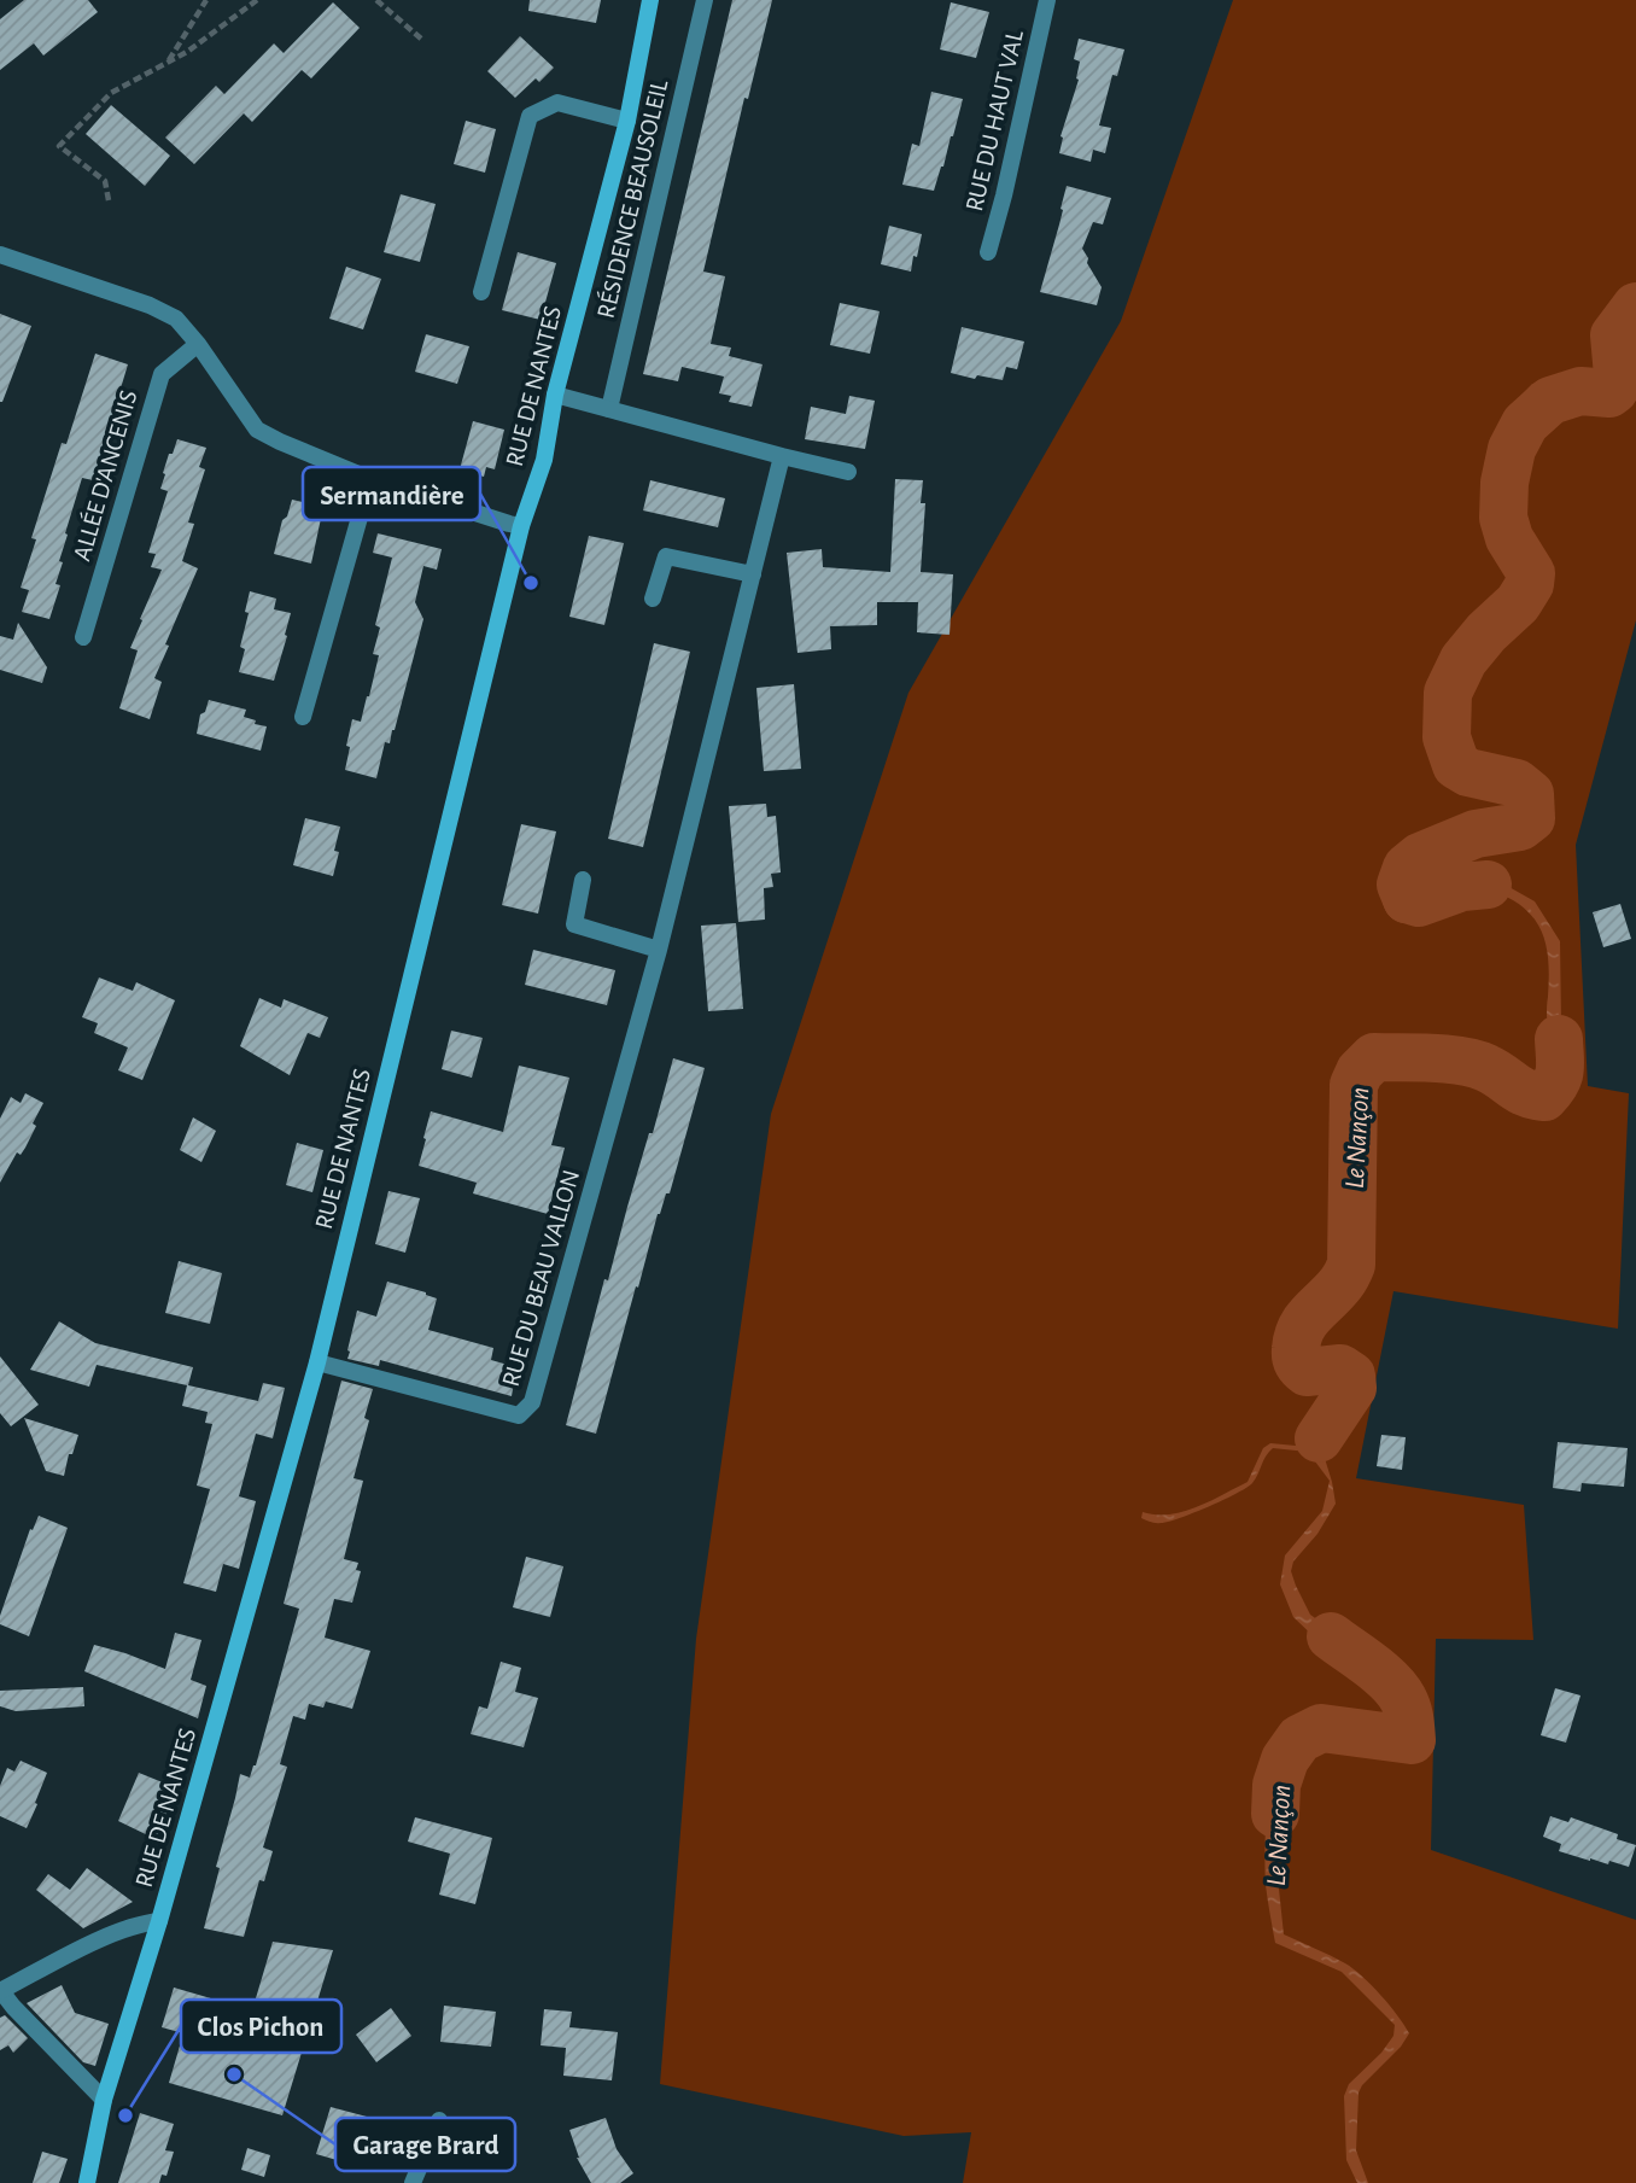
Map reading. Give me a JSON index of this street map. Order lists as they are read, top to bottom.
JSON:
{
  "streets": {
    "main road": ["RUE DE NANTES"],
    "street": [
      "RUE DU HAUT VAL",
      "RÉSIDENCE BEAUSOLEIL",
      "ALLÉE D'ANCENIS",
      "RUE DU BEAU VALLON"
    ]
  },
  "crossings": [
    ["RUE DE NANTES", "RUE DU BEAU VALLON"]
  ],
  "water": ["Le Nançon"],
  "places": ["Sermandière", "Garage Brard", "Clos Pichon"]
}
